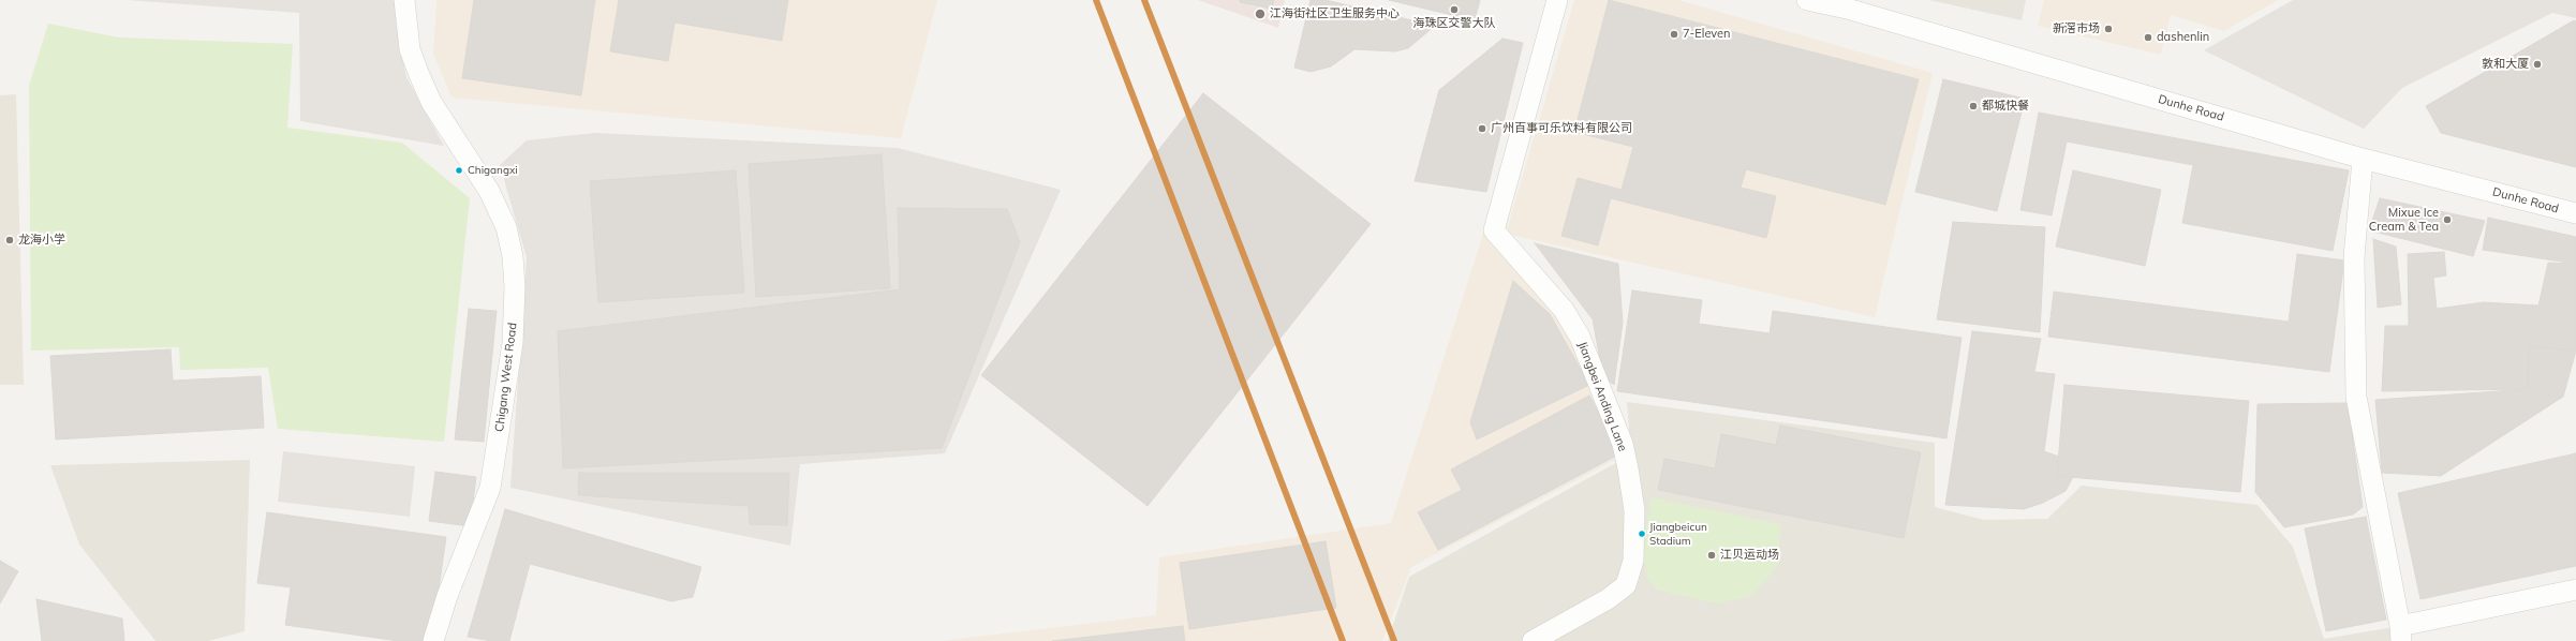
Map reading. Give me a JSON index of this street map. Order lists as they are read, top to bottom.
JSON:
{
  "streets": {
    "street": ["Dunhe Road", "Chigang West Road", "Jiangbei Anding Lane"]
  },
  "places": [
    "海珠区交警大队",
    "江海街社区卫生服务中心",
    "新滘市场",
    "7-Eleven",
    "dashenlin",
    "敦和大厦",
    "都城快餐",
    "广州百事可乐饮料有限公司",
    "Chigangxi",
    "Mixue Ice Cream & Tea",
    "龙海小学",
    "Jiangbeicun Stadium",
    "江贝运动场"
  ]
}
